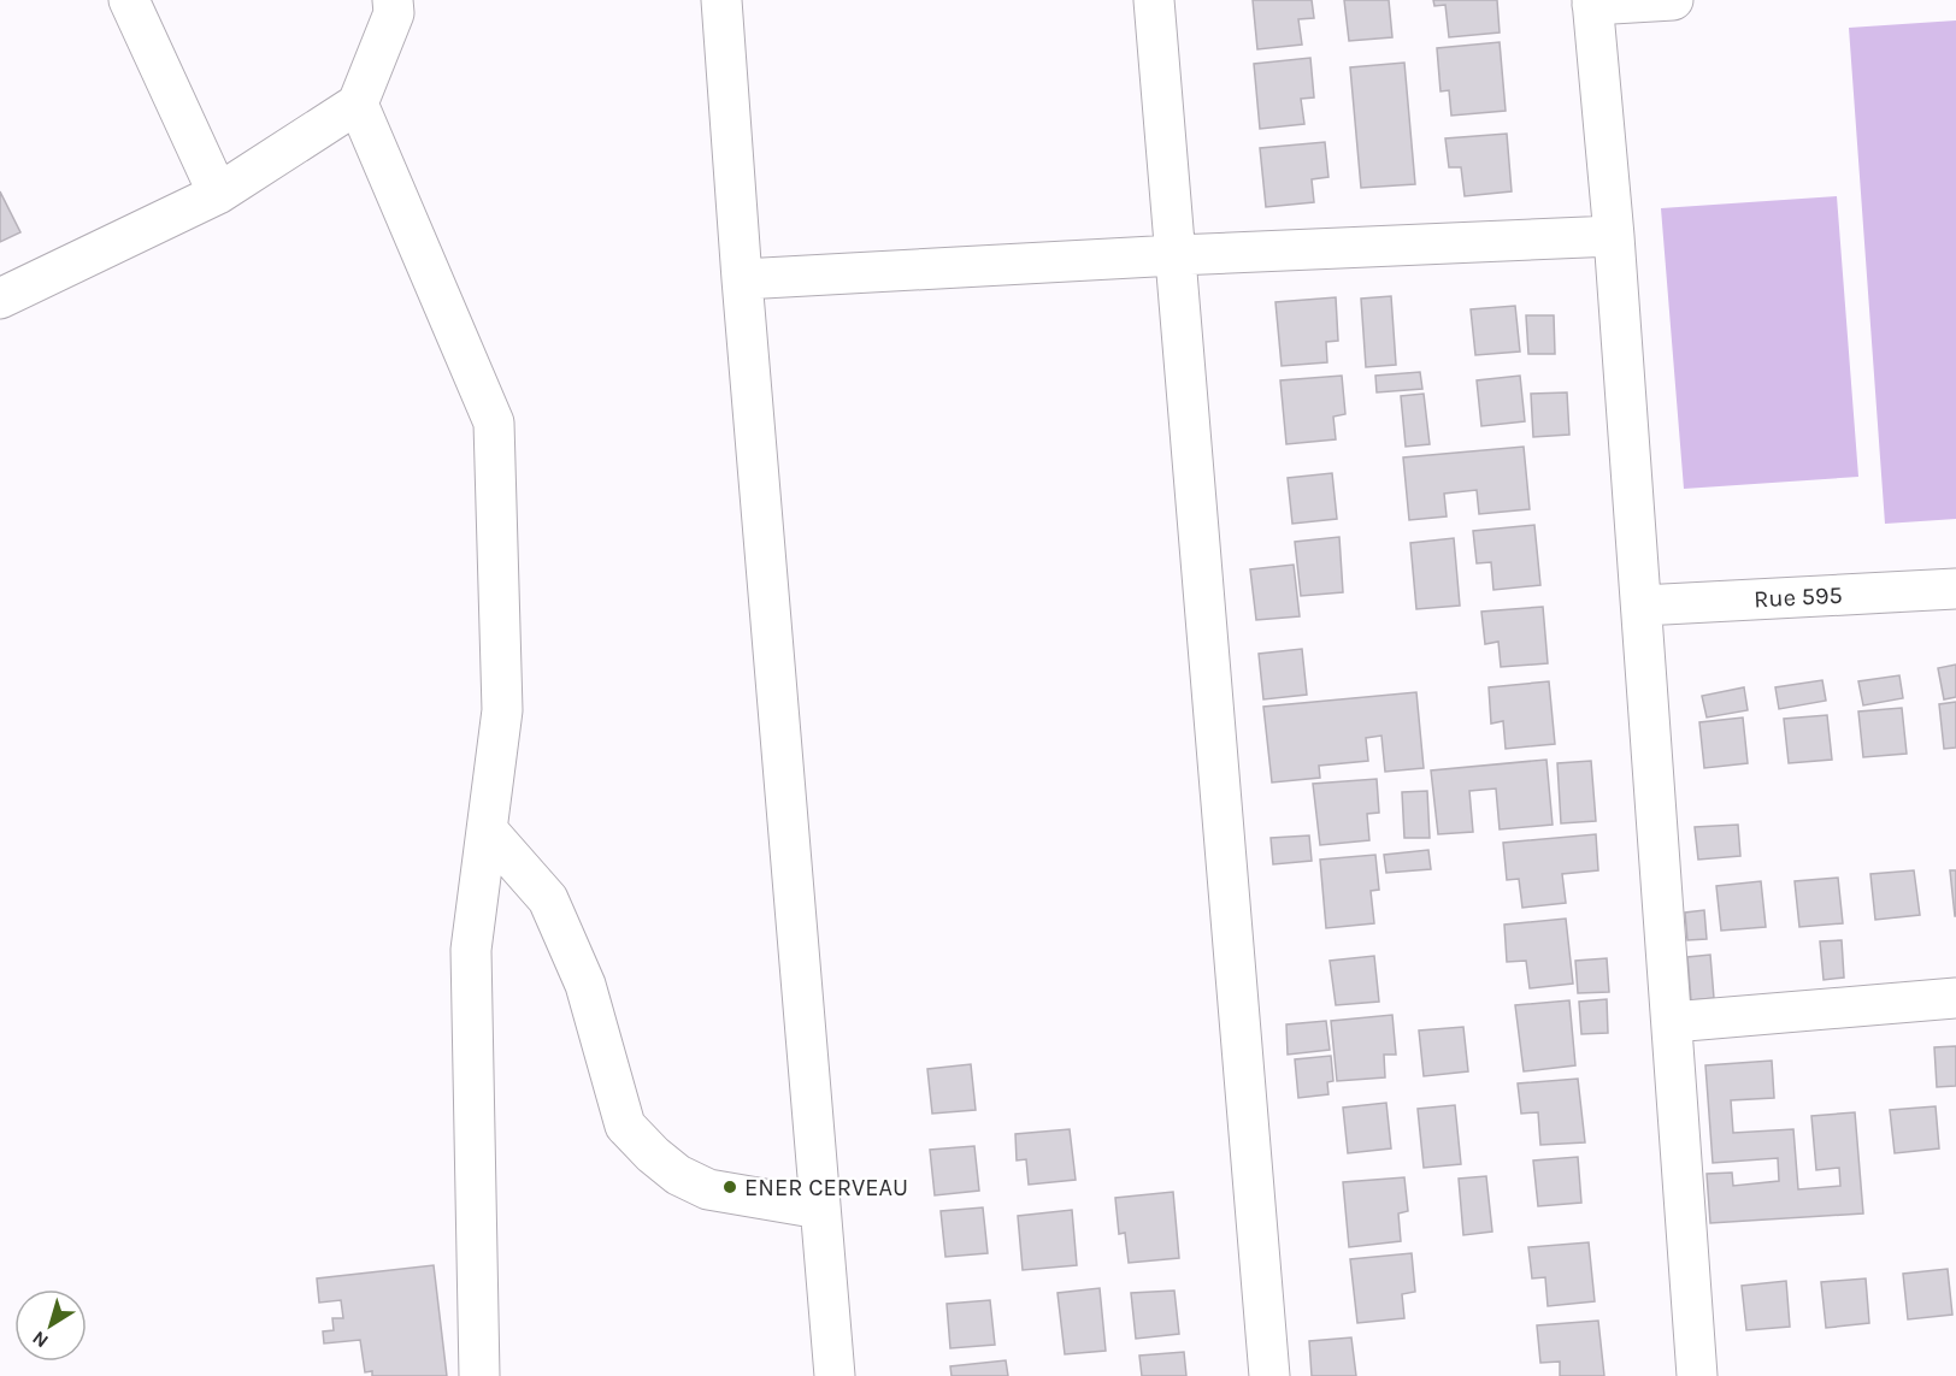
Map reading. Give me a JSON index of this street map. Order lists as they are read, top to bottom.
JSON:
{
  "streets": {
    "street": ["Rue 595"]
  },
  "places": ["ENER CERVEAU"],
  "north": "bottom left"
}
